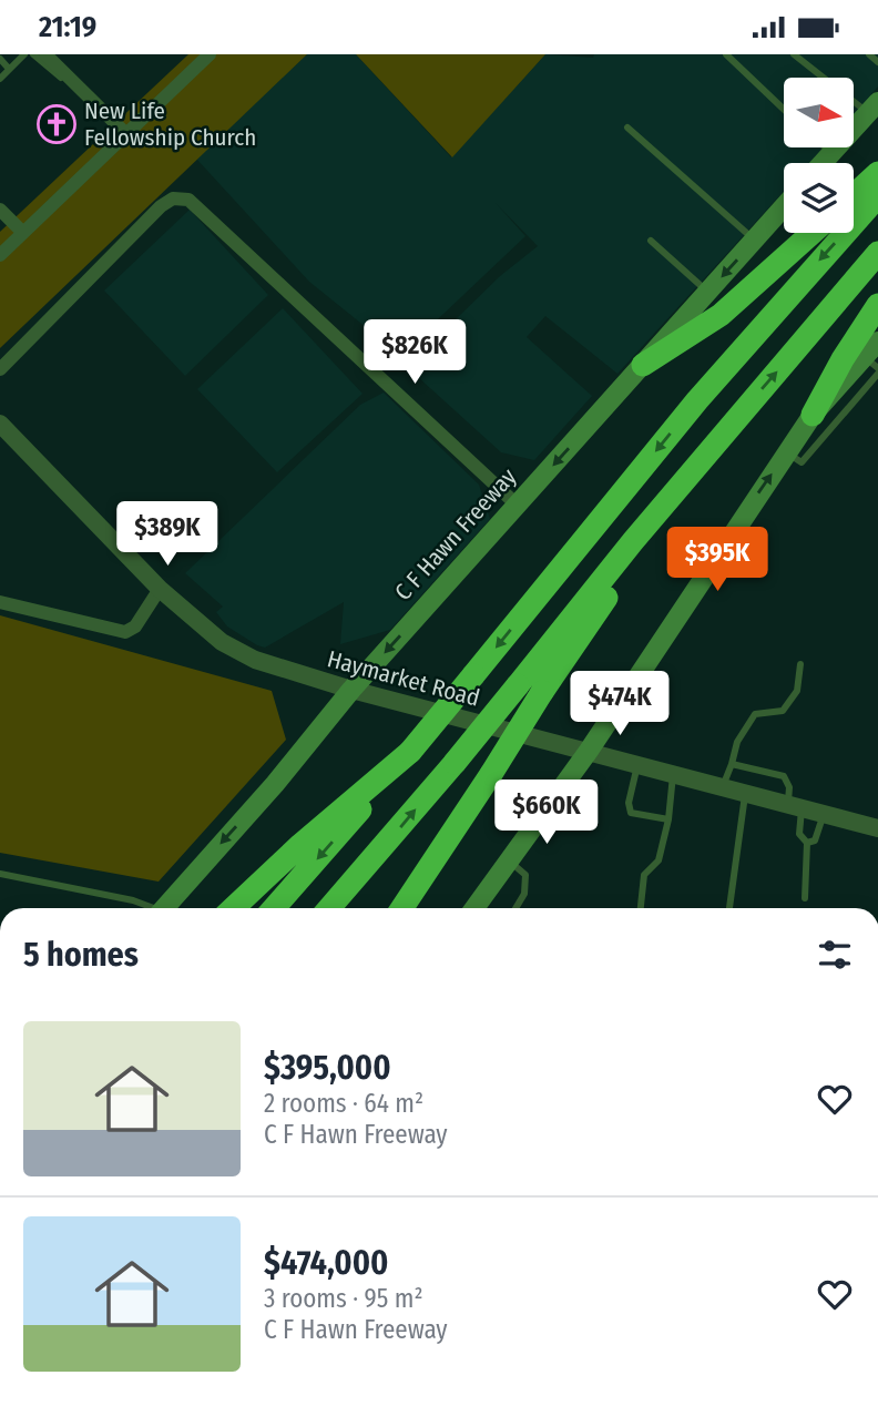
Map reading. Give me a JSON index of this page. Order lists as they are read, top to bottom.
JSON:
{
  "streets": {
    "main road": ["C F Hawn Freeway"],
    "street": ["Haymarket Road"]
  },
  "crossings": [
    ["C F Hawn Freeway", "Haymarket Road"]
  ],
  "one_way": ["C F Hawn Freeway"],
  "places": {
    "church": ["New Life Fellowship Church"]
  },
  "north": "right",
  "page": {
    "status": "21:19",
    "price": [
      "$826K",
      "$389K",
      "$395K",
      "$474K",
      "$660K"
    ],
    "heading": "5 homes",
    "list": [
      {
        "name": "$395,000",
        "note": "2 rooms · 64 m² · C F Hawn Freeway"
      },
      {
        "name": "$474,000",
        "note": "3 rooms · 95 m² · C F Hawn Freeway"
      }
    ]
  }
}
